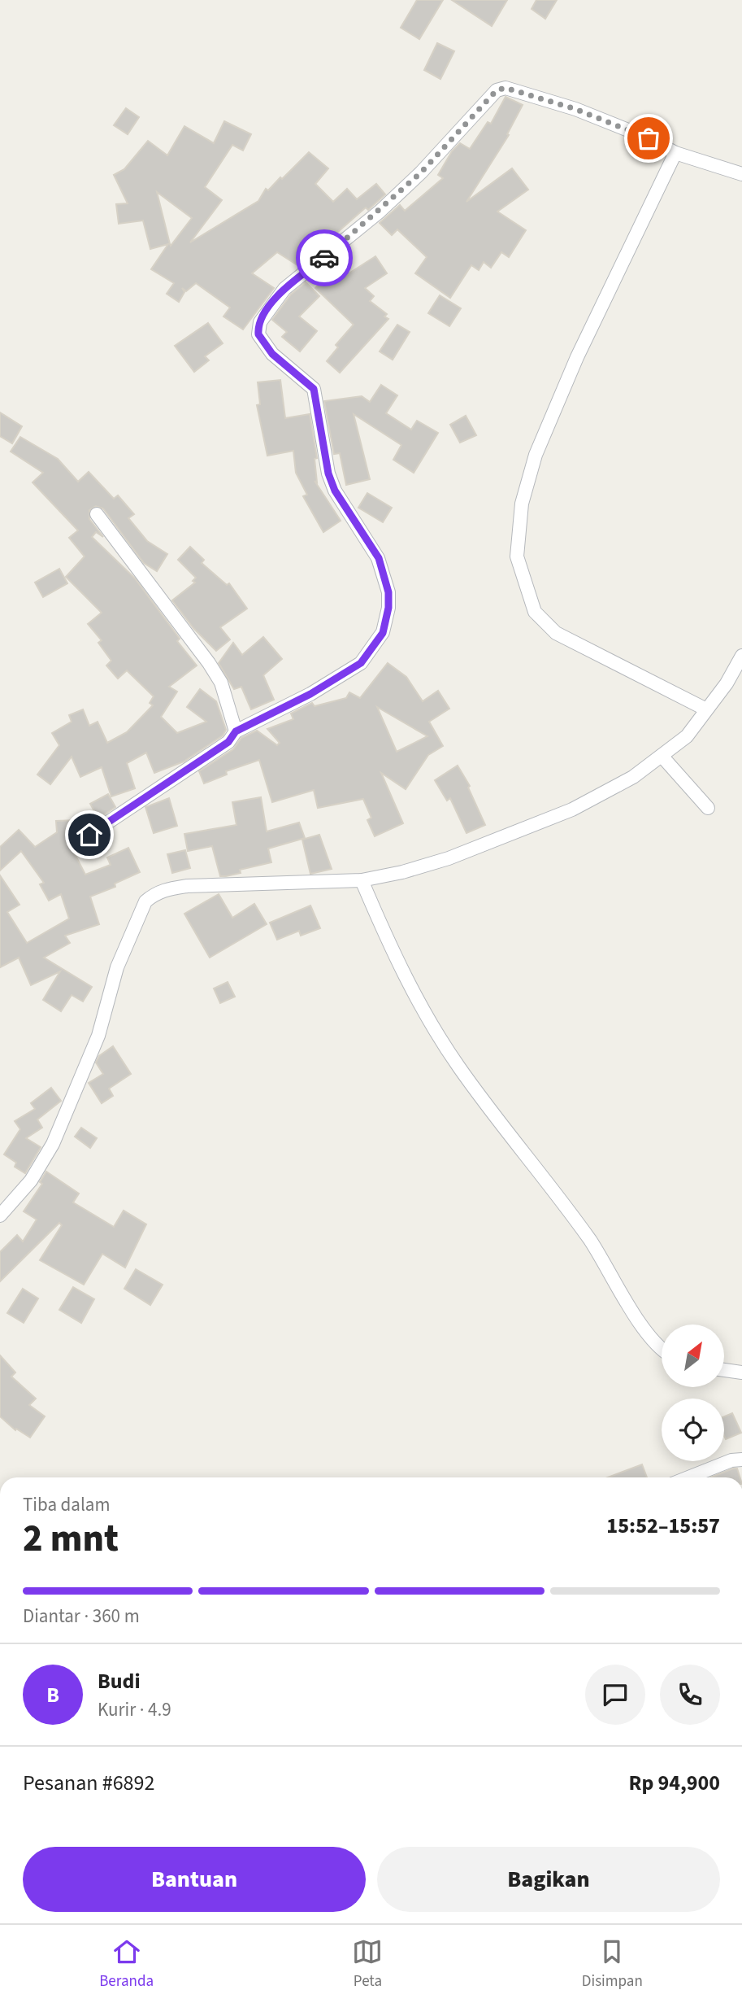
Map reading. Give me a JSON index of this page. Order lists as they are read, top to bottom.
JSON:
{
  "north": "top right",
  "page": {
    "heading": ["2 mnt", "Tiba dalam", "15:52–15:57"],
    "panel": [
      "Budi",
      "Kurir · 4.9",
      "Pesanan #6892",
      "Rp 94,900"
    ],
    "bar": "Diantar · 360 m",
    "round": "B",
    "buttons": ["Bantuan", "Bagikan"],
    "tabs": ["Beranda", "Peta", "Disimpan"]
  }
}
